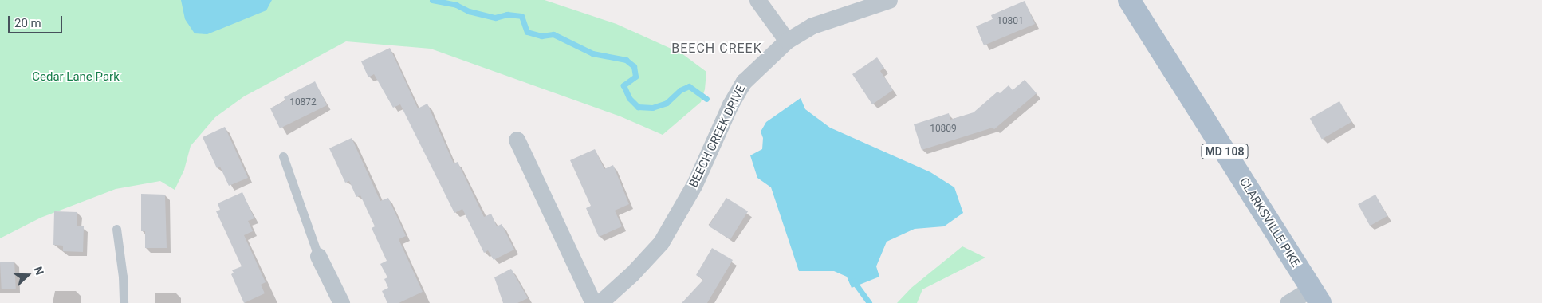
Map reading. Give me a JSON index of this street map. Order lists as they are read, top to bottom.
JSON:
{
  "streets": {
    "main road": ["MD 108", "CLARKSVILLE PIKE"],
    "street": ["BEECH CREEK DRIVE"]
  },
  "districts": ["BEECH CREEK"],
  "parks": ["Cedar Lane Park"],
  "house_numbers": ["10801", "10872", "10809"],
  "scale_bar": "20 m",
  "north": "right"
}
